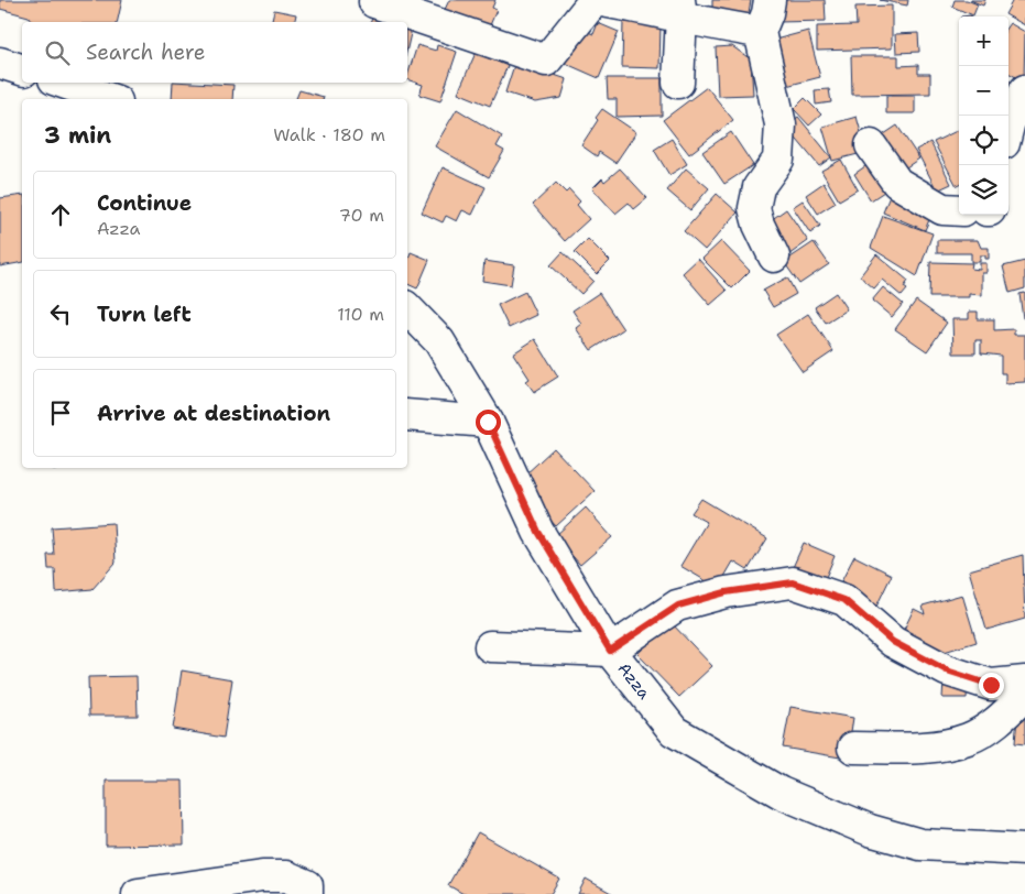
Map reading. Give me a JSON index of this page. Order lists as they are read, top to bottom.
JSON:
{
  "streets": {
    "street": ["Azza"]
  },
  "page": {
    "map_buttons": ["+", "−"],
    "search": "Search here",
    "heading": ["3 min", "Walk · 180 m"],
    "list": [
      ["Continue", "Azza", "70 m"],
      ["Turn left", "110 m"],
      "Arrive at destination"
    ]
  }
}
